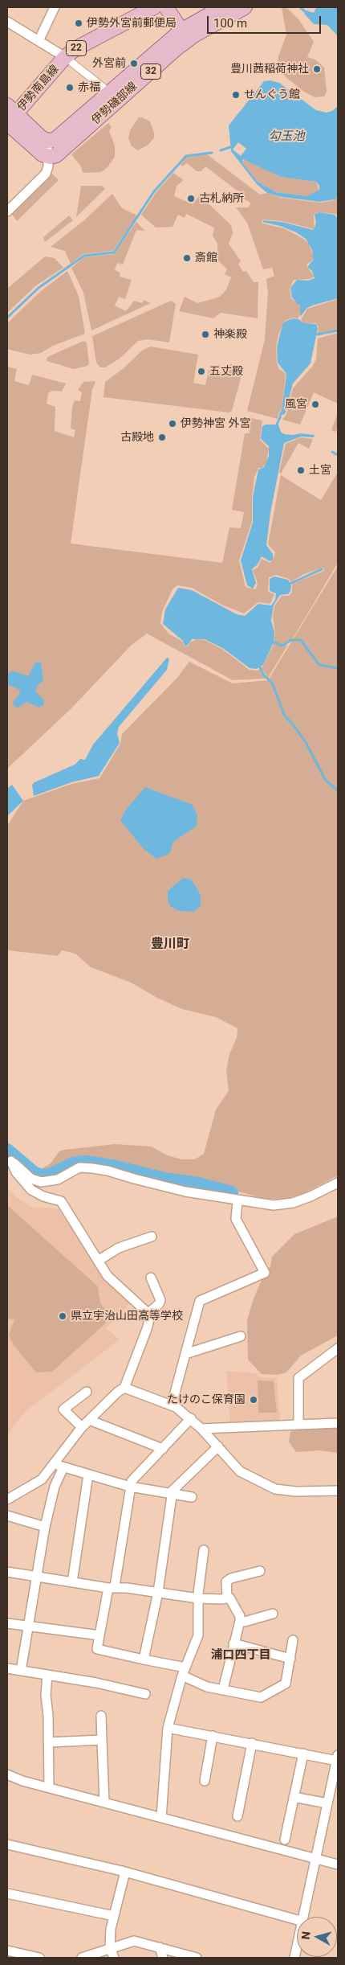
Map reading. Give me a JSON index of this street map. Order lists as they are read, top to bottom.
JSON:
{
  "streets": {
    "main road": [
      "22",
      "32",
      "伊勢南島線",
      "伊勢磯部線"
    ]
  },
  "districts": ["豊川町", "浦口四丁目"],
  "water": ["勾玉池"],
  "places": [
    "伊勢外宮前郵便局",
    "外宮前",
    "豊川茜稲荷神社",
    "赤福",
    "せんぐう館",
    "古札納所",
    "斎館",
    "神楽殿",
    "五丈殿",
    "風宮",
    "伊勢神宮 外宮",
    "古殿地",
    "土宮",
    "県立宇治山田高等学校",
    "たけのこ保育園"
  ],
  "scale_bar": "100 m",
  "north": "left"
}
